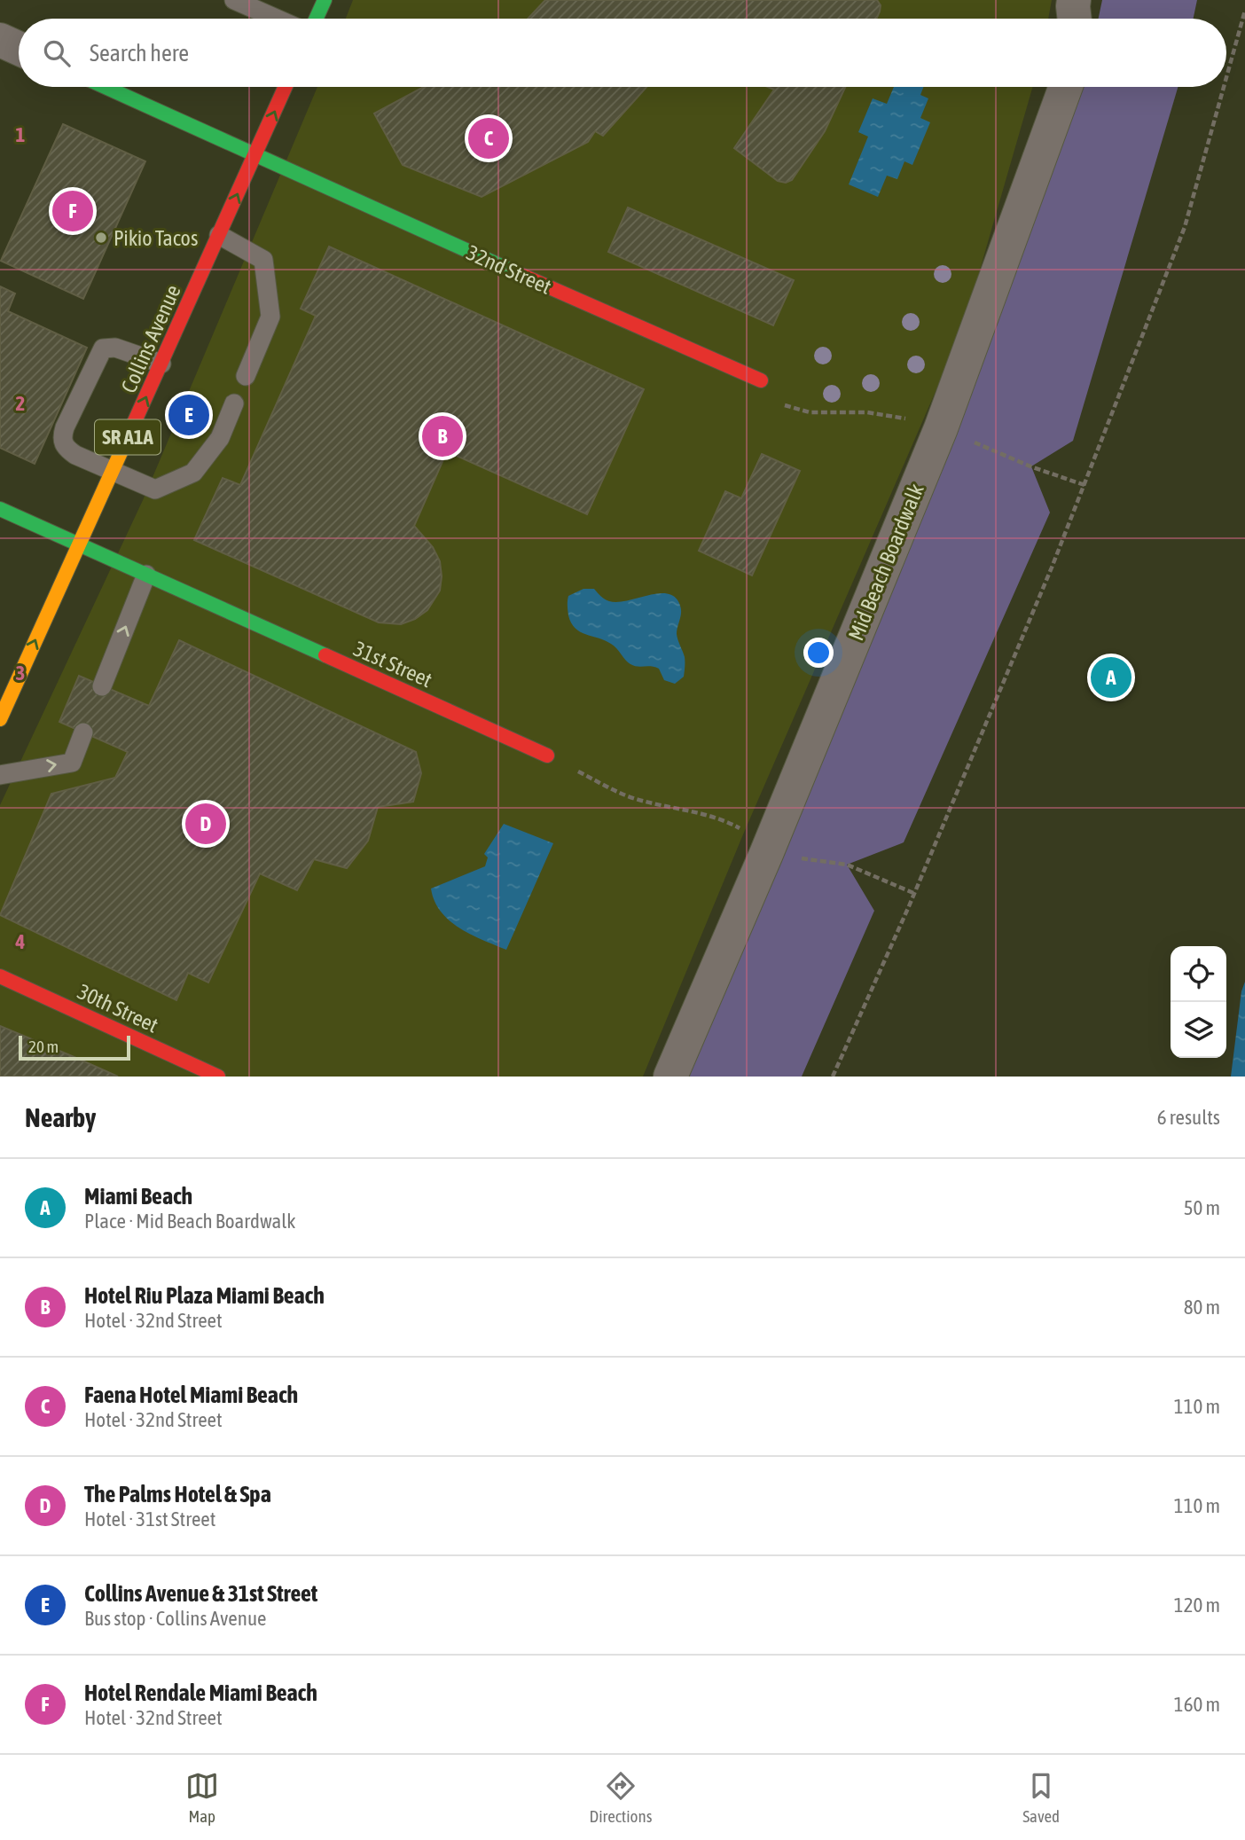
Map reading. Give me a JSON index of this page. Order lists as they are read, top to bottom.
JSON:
{
  "streets": {
    "street": [
      "32nd Street",
      "Collins Avenue",
      "SR A1A",
      "Mid Beach Boardwalk",
      "31st Street",
      "30th Street"
    ]
  },
  "crossings": [
    ["32nd Street", "Collins Avenue"],
    ["Collins Avenue", "31st Street"]
  ],
  "one_way": ["Collins Avenue"],
  "places": ["Pikio Tacos"],
  "scale_bar": "20 m",
  "page": {
    "search": "Search here",
    "pins": [
      "C",
      "F",
      "E",
      "B",
      "A",
      "D"
    ],
    "scale": "20 m",
    "heading": ["Nearby", "6 results"],
    "list": [
      {
        "mark": "A",
        "name": "Miami Beach",
        "note": "Place · Mid Beach Boardwalk",
        "value": "50 m"
      },
      {
        "mark": "B",
        "name": "Hotel Riu Plaza Miami Beach",
        "note": "Hotel · 32nd Street",
        "value": "80 m"
      },
      {
        "mark": "C",
        "name": "Faena Hotel Miami Beach",
        "note": "Hotel · 32nd Street",
        "value": "110 m"
      },
      {
        "mark": "D",
        "name": "The Palms Hotel & Spa",
        "note": "Hotel · 31st Street",
        "value": "110 m"
      },
      {
        "mark": "E",
        "name": "Collins Avenue & 31st Street",
        "note": "Bus stop · Collins Avenue",
        "value": "120 m"
      },
      {
        "mark": "F",
        "name": "Hotel Rendale Miami Beach",
        "note": "Hotel · 32nd Street",
        "value": "160 m"
      }
    ],
    "nav": ["Map", "Directions", "Saved"]
  },
  "grid": {
    "rows": [
      "1",
      "2",
      "3",
      "4"
    ]
  }
}
